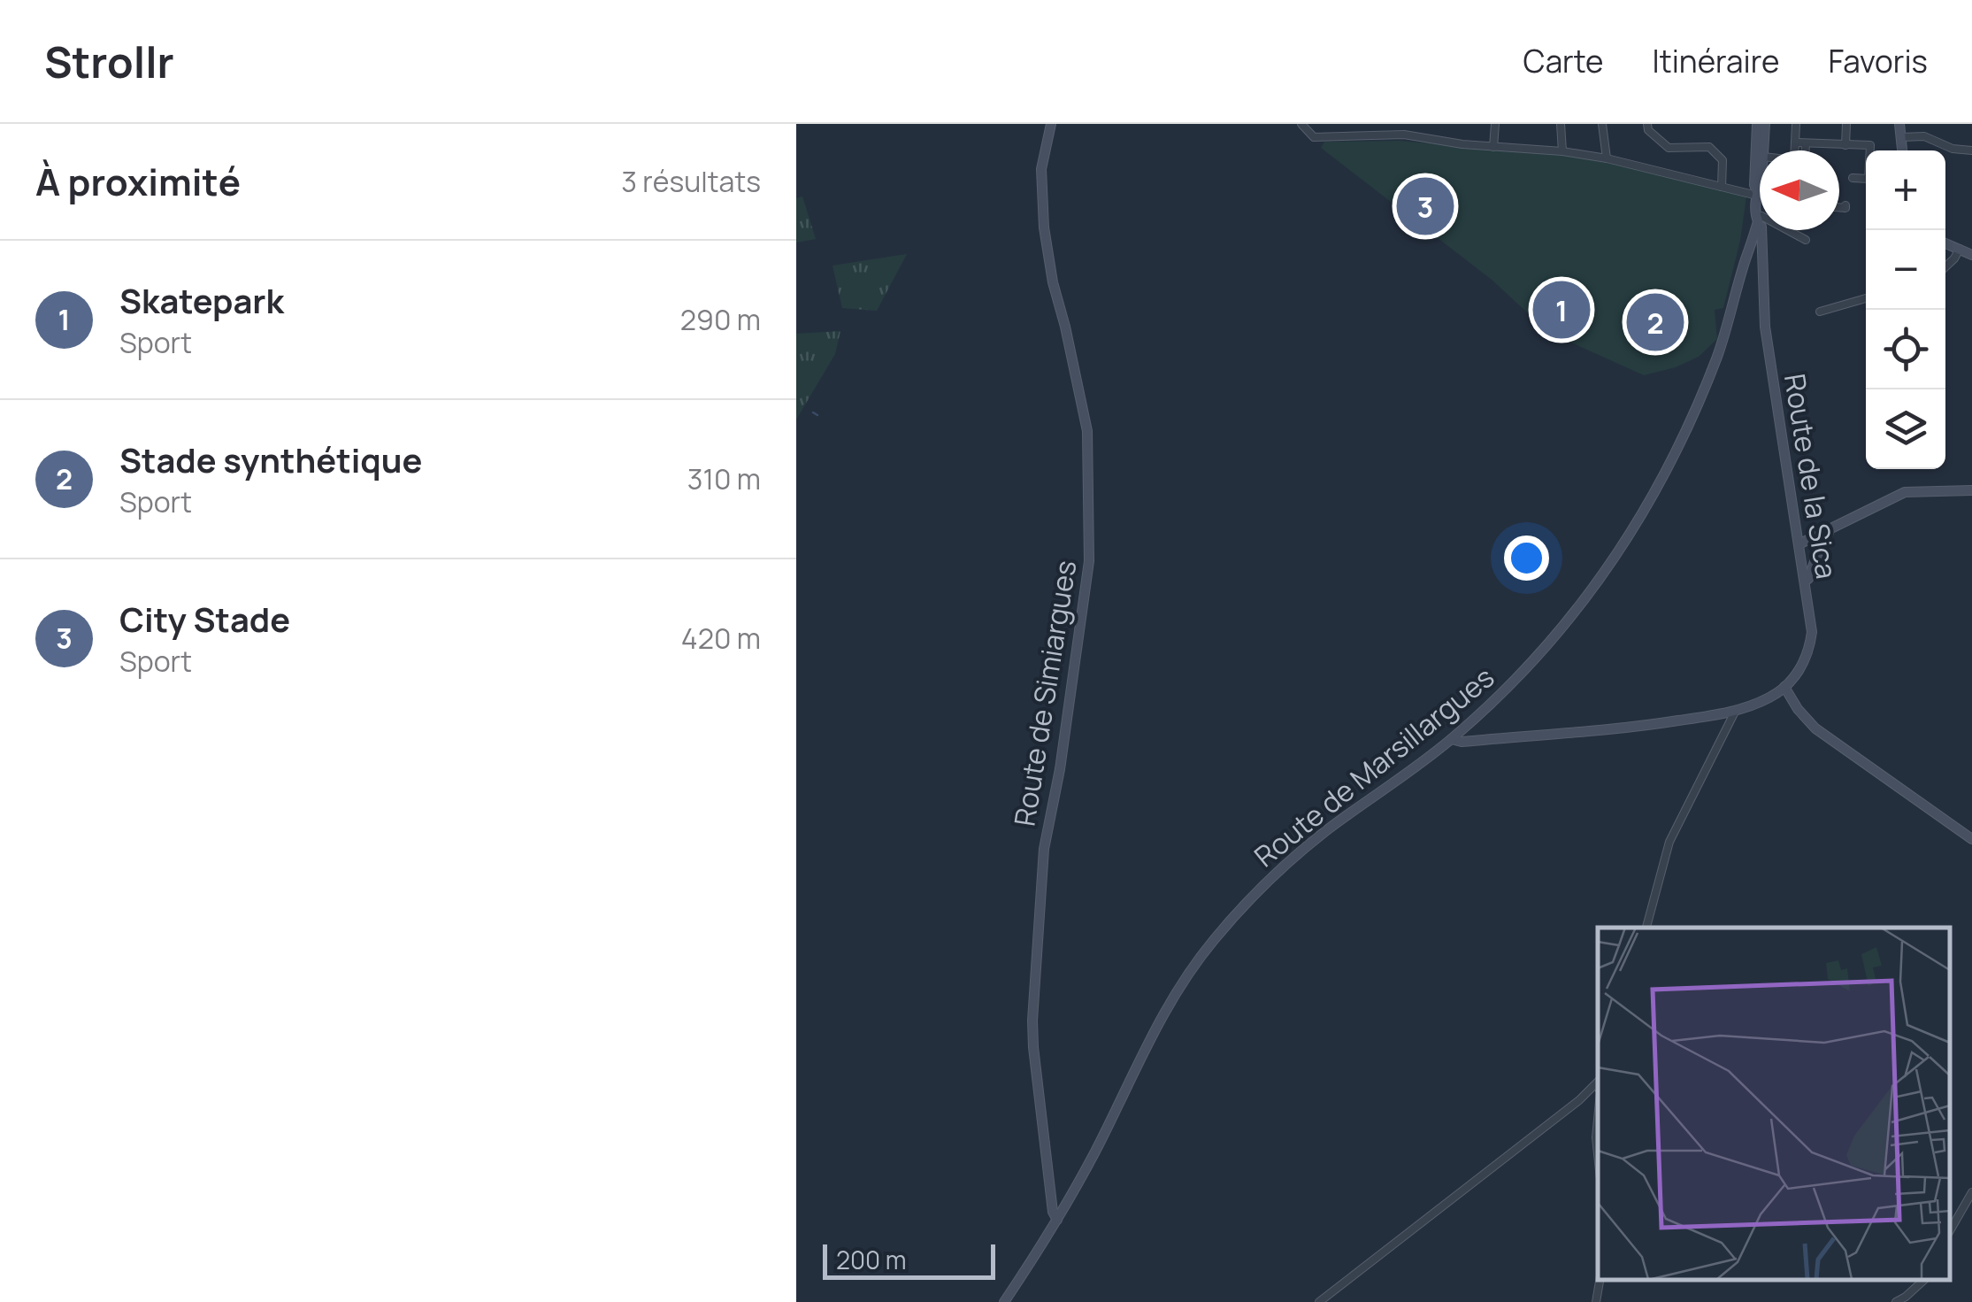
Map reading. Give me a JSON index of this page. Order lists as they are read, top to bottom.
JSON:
{
  "streets": {
    "street": ["Route de la Sica", "Route de Simiargues", "Route de Marsillargues"]
  },
  "crossings": [
    ["Route de la Sica", "Route de Marsillargues"],
    ["Route de Simiargues", "Route de Marsillargues"]
  ],
  "scale_bar": "200 m",
  "north": "left",
  "page": {
    "header": "Strollr",
    "nav": ["Carte", "Itinéraire", "Favoris"],
    "heading": ["À proximité", "3 résultats"],
    "map_buttons": ["+", "−"],
    "pins": ["3", "1", "2"],
    "list": [
      {
        "mark": "1",
        "name": "Skatepark",
        "note": "Sport",
        "value": "290 m"
      },
      {
        "mark": "2",
        "name": "Stade synthétique",
        "note": "Sport",
        "value": "310 m"
      },
      {
        "mark": "3",
        "name": "City Stade",
        "note": "Sport",
        "value": "420 m"
      }
    ],
    "scale": "200 m"
  }
}
